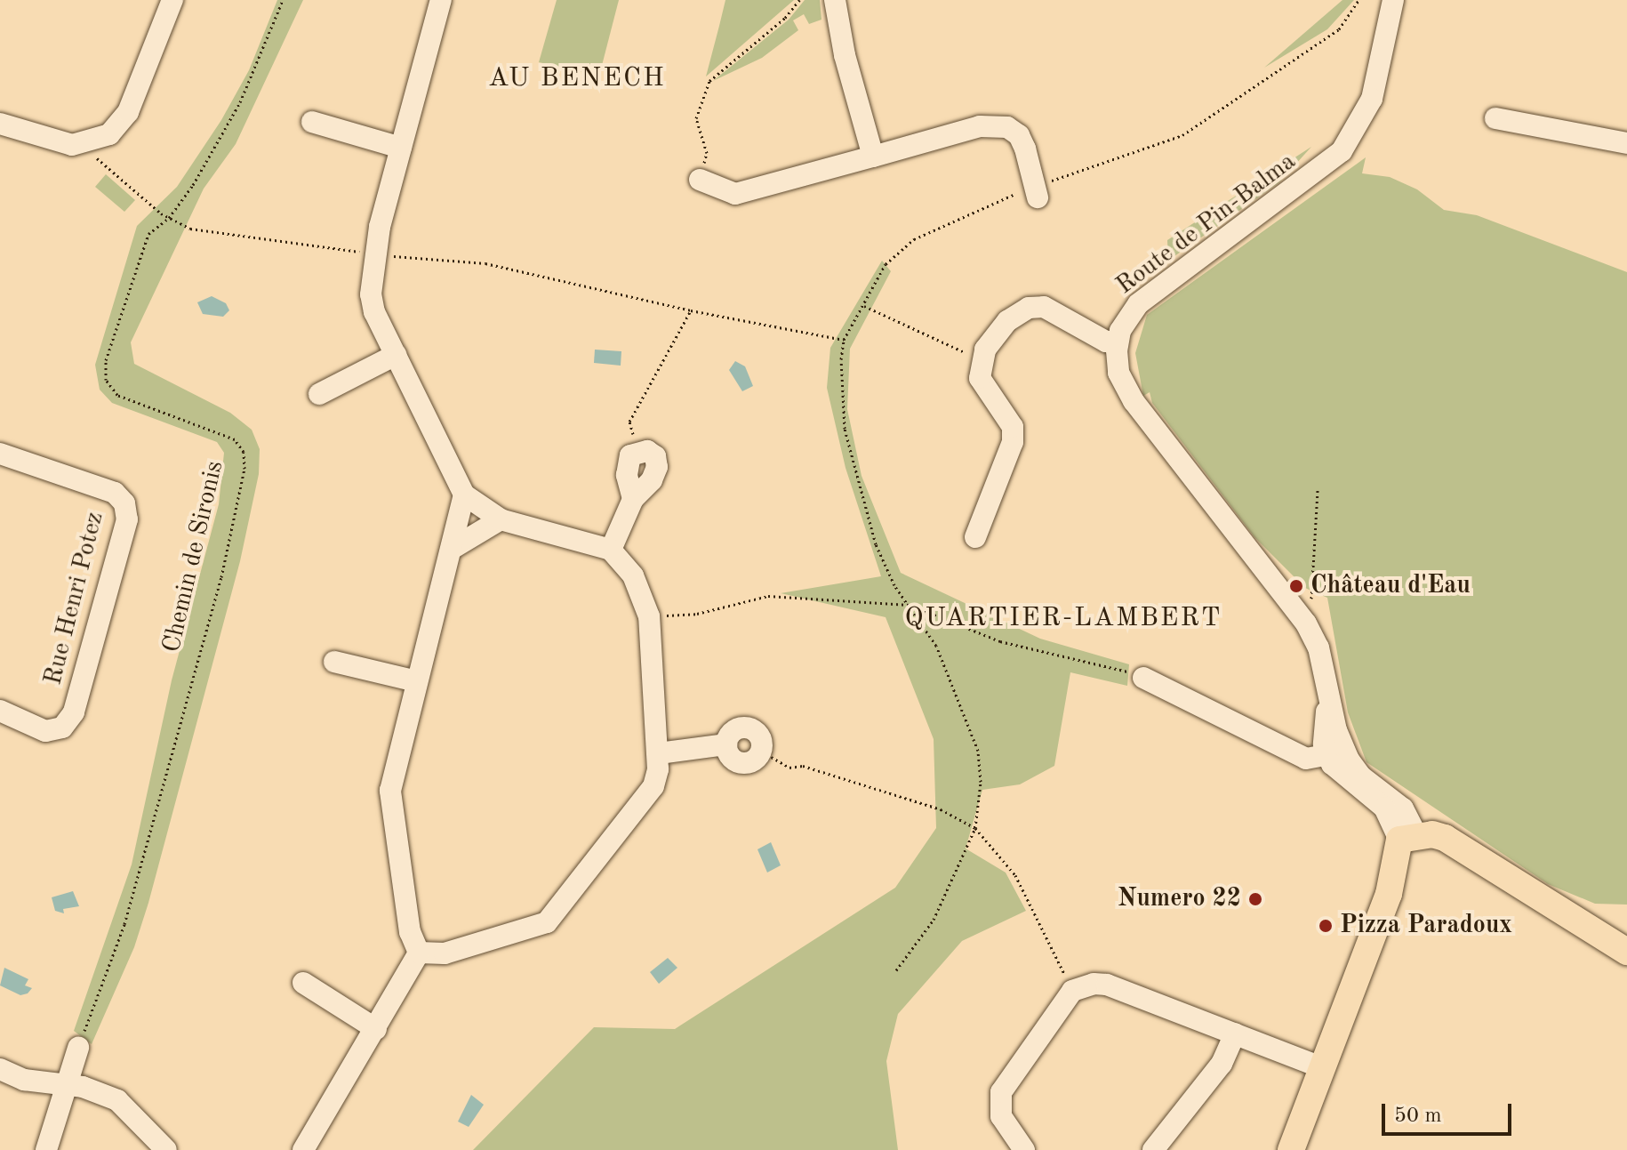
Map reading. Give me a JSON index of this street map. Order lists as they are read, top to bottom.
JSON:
{
  "streets": {
    "street": ["Route de Pin-Balma", "Rue Henri Potez"],
    "path": ["Chemin de Sironis"]
  },
  "districts": ["AU BENECH", "QUARTIER-LAMBERT"],
  "places": ["Château d'Eau", "Numero 22", "Pizza Paradoux"],
  "scale_bar": "50 m"
}
